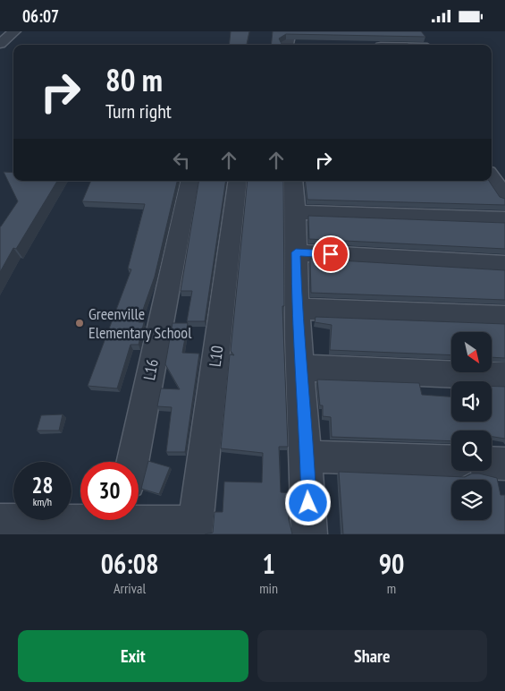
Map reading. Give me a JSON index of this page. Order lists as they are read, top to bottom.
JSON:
{
  "streets": {
    "street": ["L10", "L16"]
  },
  "places": ["Greenville Elementary School"],
  "north": "bottom right",
  "page": {
    "status": "06:07",
    "turn": ["80 m", "Turn right"],
    "speed": "28 km/h",
    "limit": "30",
    "eta": [
      "06:08",
      "Arrival",
      "1",
      "min",
      "90",
      "m"
    ],
    "buttons": ["Exit", "Share"]
  }
}
